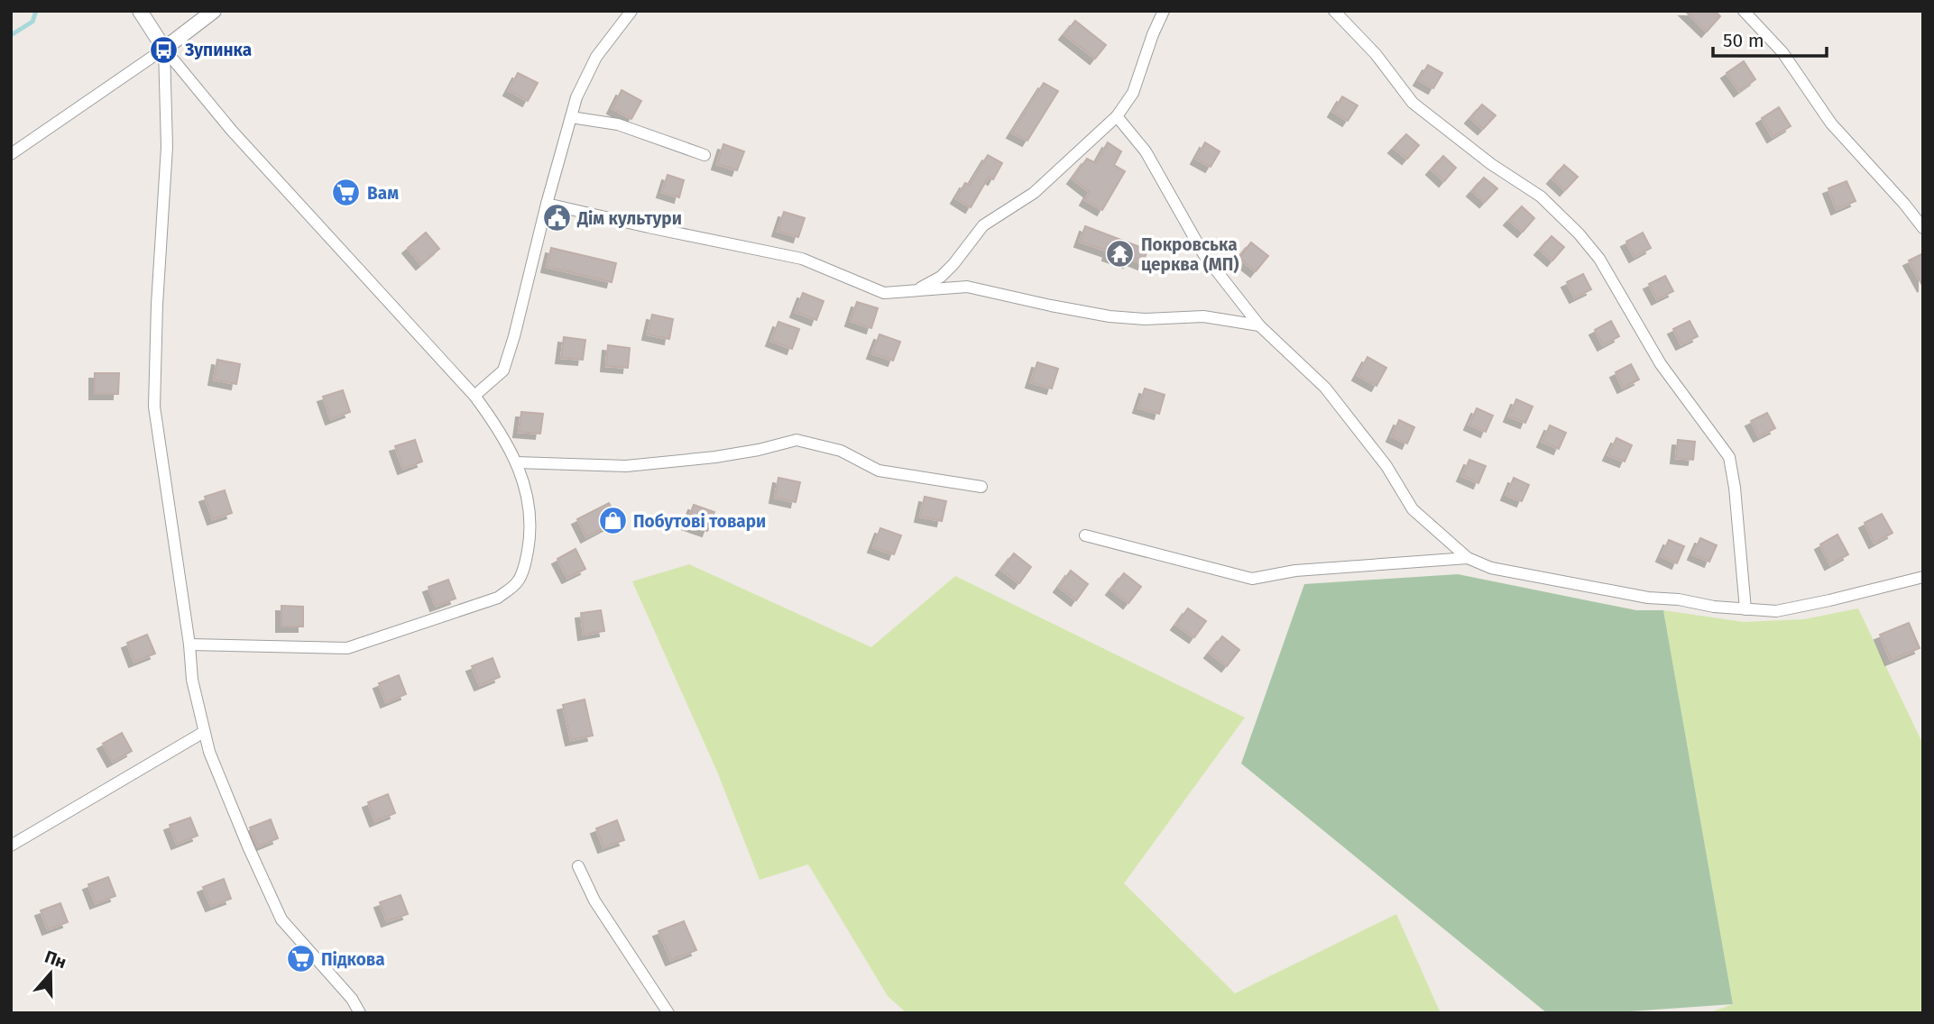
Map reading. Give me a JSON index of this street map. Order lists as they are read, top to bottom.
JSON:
{
  "places": {
    "bus stop": ["Зупинка"],
    "supermarket": ["Вам", "Підкова"],
    "public building": ["Дім культури"],
    "temple": ["Покровська церква (МП)"],
    "shop": ["Побутові товари"]
  },
  "scale_bar": "50 m",
  "north": "top"
}
